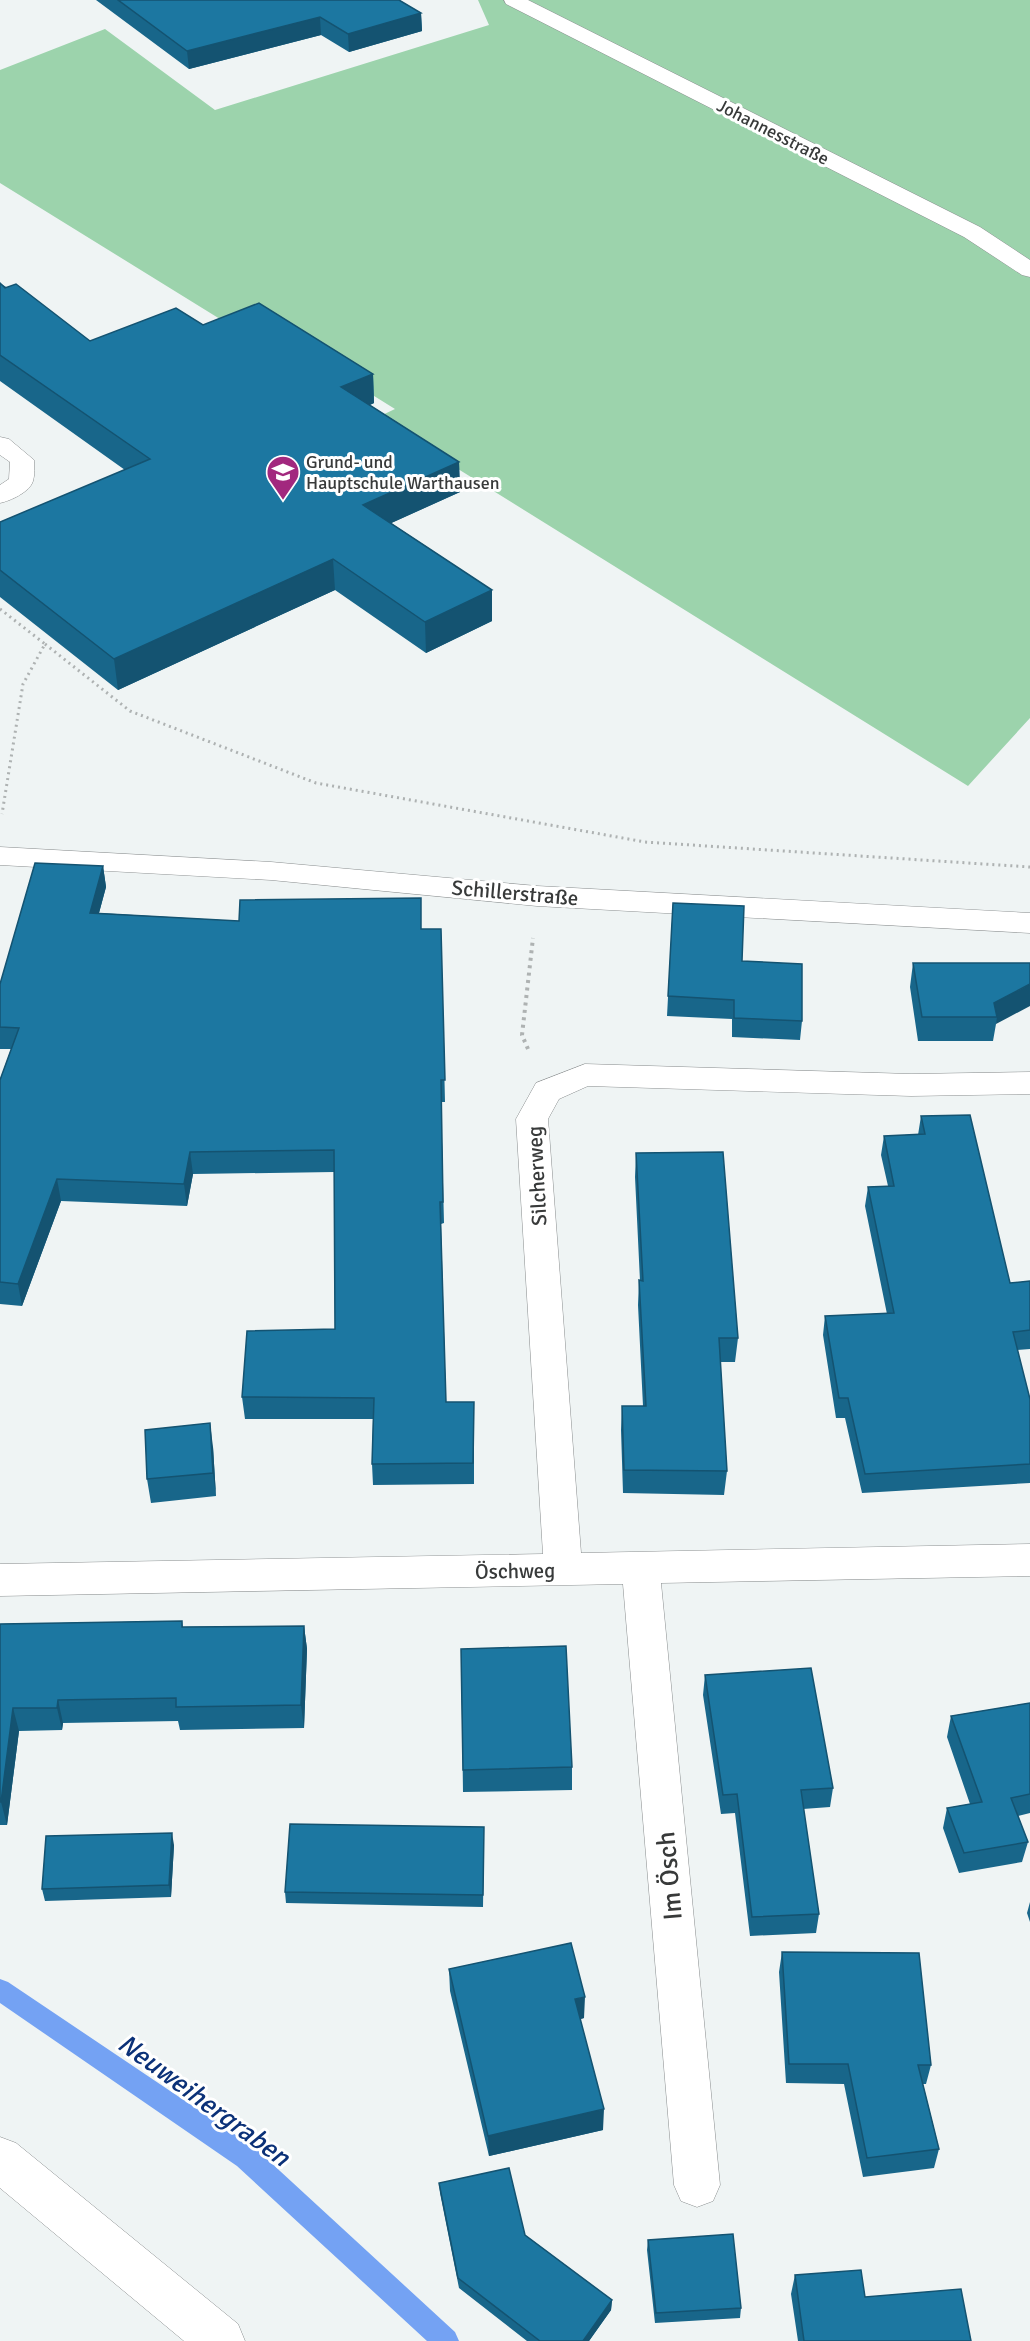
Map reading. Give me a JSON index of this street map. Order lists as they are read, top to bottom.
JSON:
{
  "streets": {
    "street": [
      "Johannesstraße",
      "Schillerstraße",
      "Silcherweg",
      "Öschweg",
      "Im Ösch"
    ]
  },
  "crossings": [
    ["Silcherweg", "Öschweg"],
    ["Öschweg", "Im Ösch"]
  ],
  "water": ["Neuweihergraben"],
  "places": {
    "school or university": ["Grund- und Hauptschule Warthausen"]
  }
}
